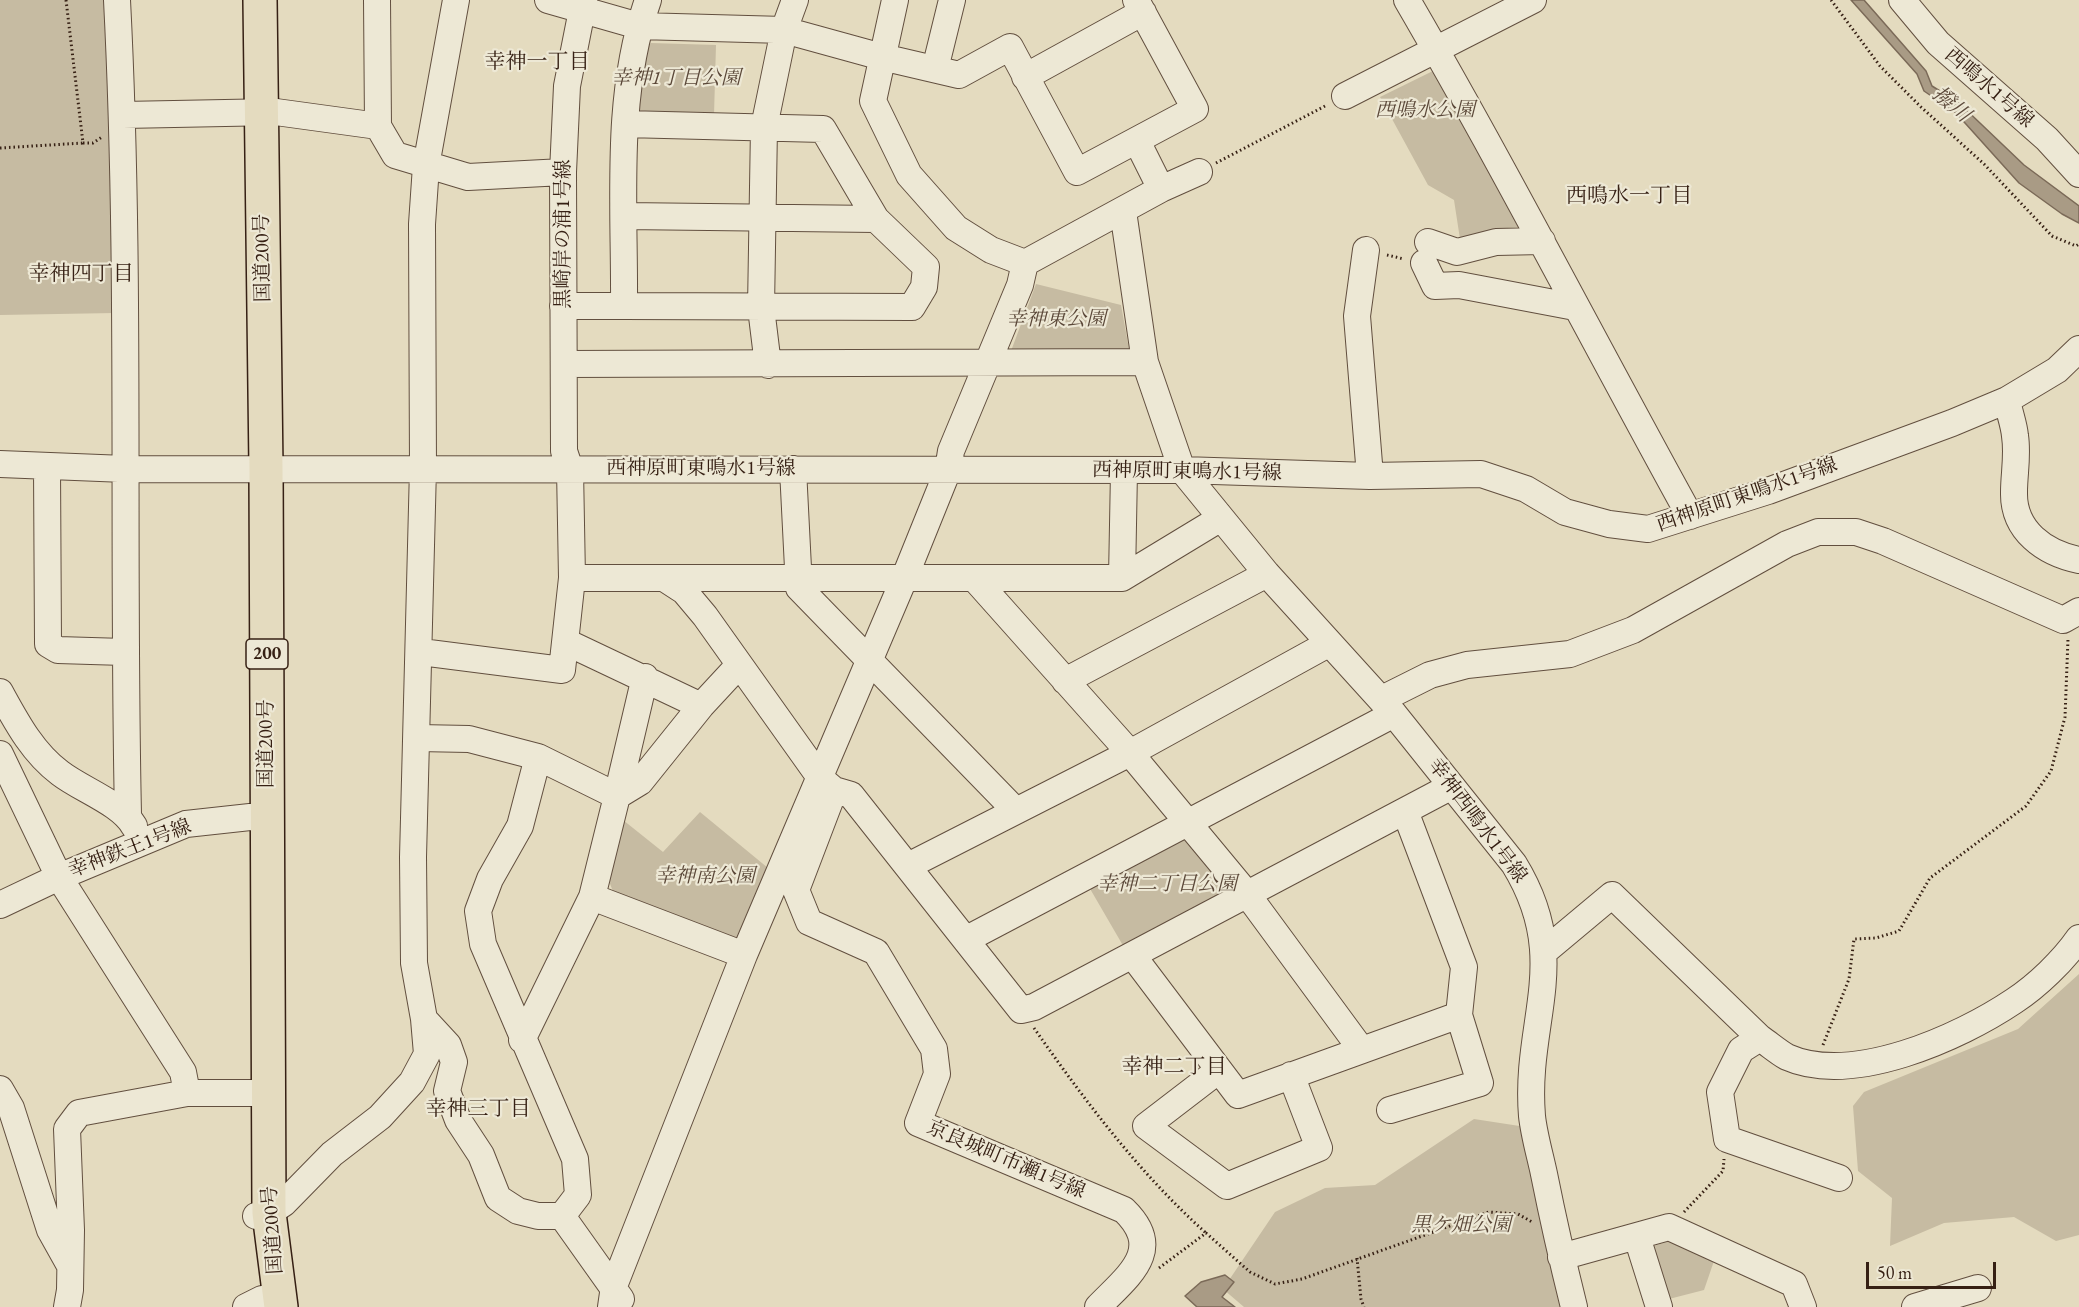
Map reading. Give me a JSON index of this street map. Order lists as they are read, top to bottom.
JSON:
{
  "streets": {
    "highway": ["国道200号", "200"],
    "street": [
      "西鳴水1号線",
      "黒崎岸の浦1号線",
      "西神原町東鳴水1号線",
      "幸神西鳴水1号線",
      "幸神鉄王1号線",
      "京良城町市瀬1号線"
    ]
  },
  "crossings": [
    ["黒崎岸の浦1号線", "西神原町東鳴水1号線"],
    ["国道200号", "西神原町東鳴水1号線"],
    ["国道200号", "幸神鉄王1号線"],
    ["西神原町東鳴水1号線", "幸神西鳴水1号線"]
  ],
  "districts": [
    "幸神一丁目",
    "西鳴水一丁目",
    "幸神四丁目",
    "幸神二丁目",
    "幸神三丁目"
  ],
  "water": ["撥川"],
  "parks": [
    "幸神1丁目公園",
    "西鳴水公園",
    "幸神東公園",
    "幸神南公園",
    "幸神二丁目公園",
    "黒ケ畑公園"
  ],
  "scale_bar": "50 m"
}
